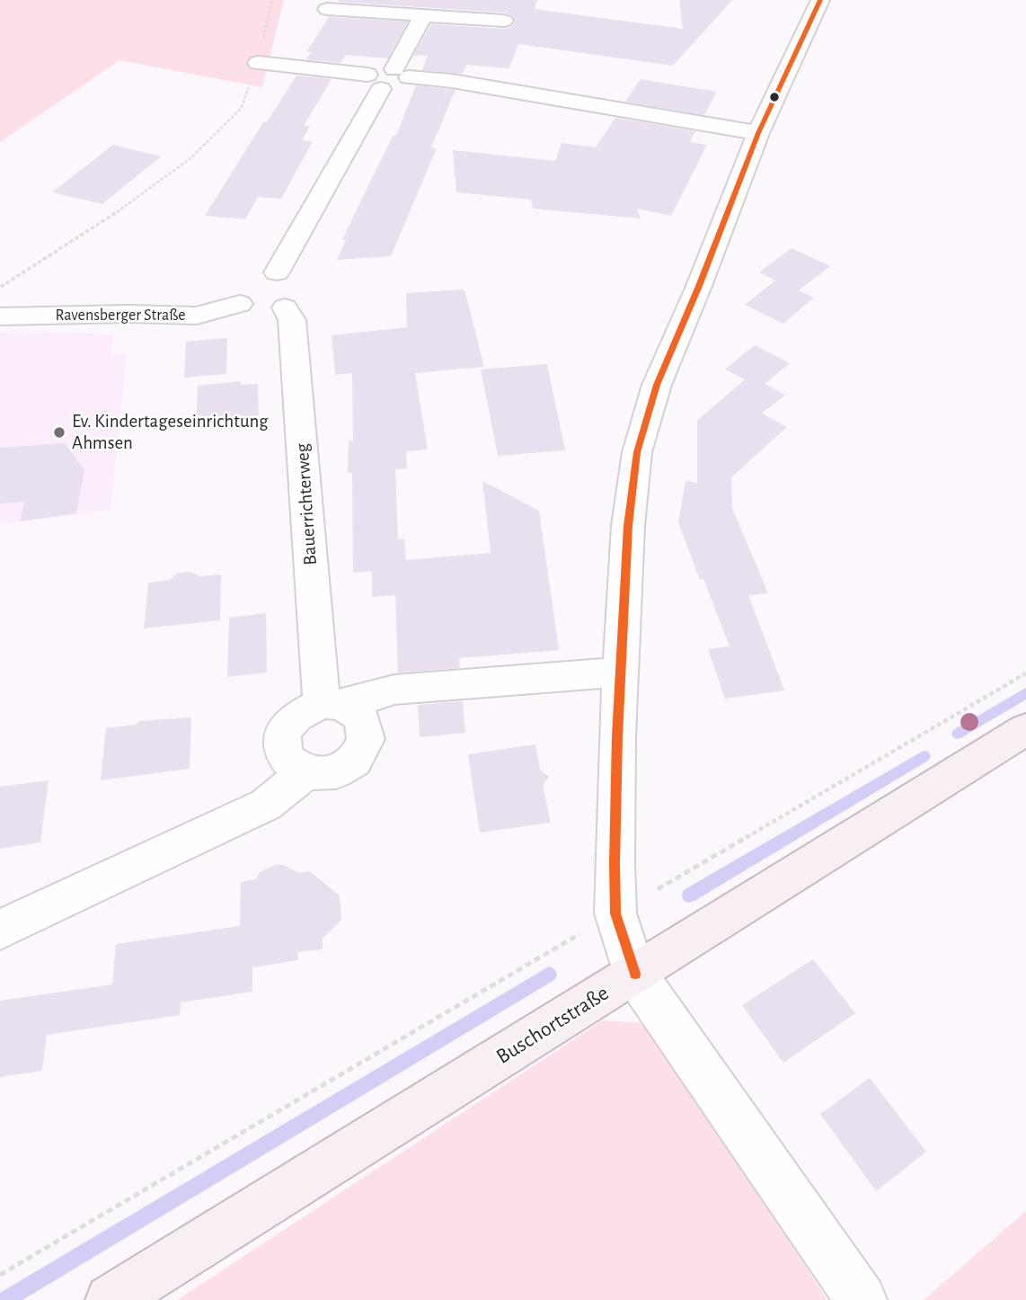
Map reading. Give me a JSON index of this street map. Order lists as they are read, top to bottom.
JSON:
{
  "streets": {
    "main road": ["Buschortstraße"],
    "street": ["Ravensberger Straße", "Bauerrichterweg"]
  },
  "crossings": [
    ["Ravensberger Straße", "Bauerrichterweg"]
  ],
  "places": ["Ev. Kindertageseinrichtung Ahmsen"]
}
